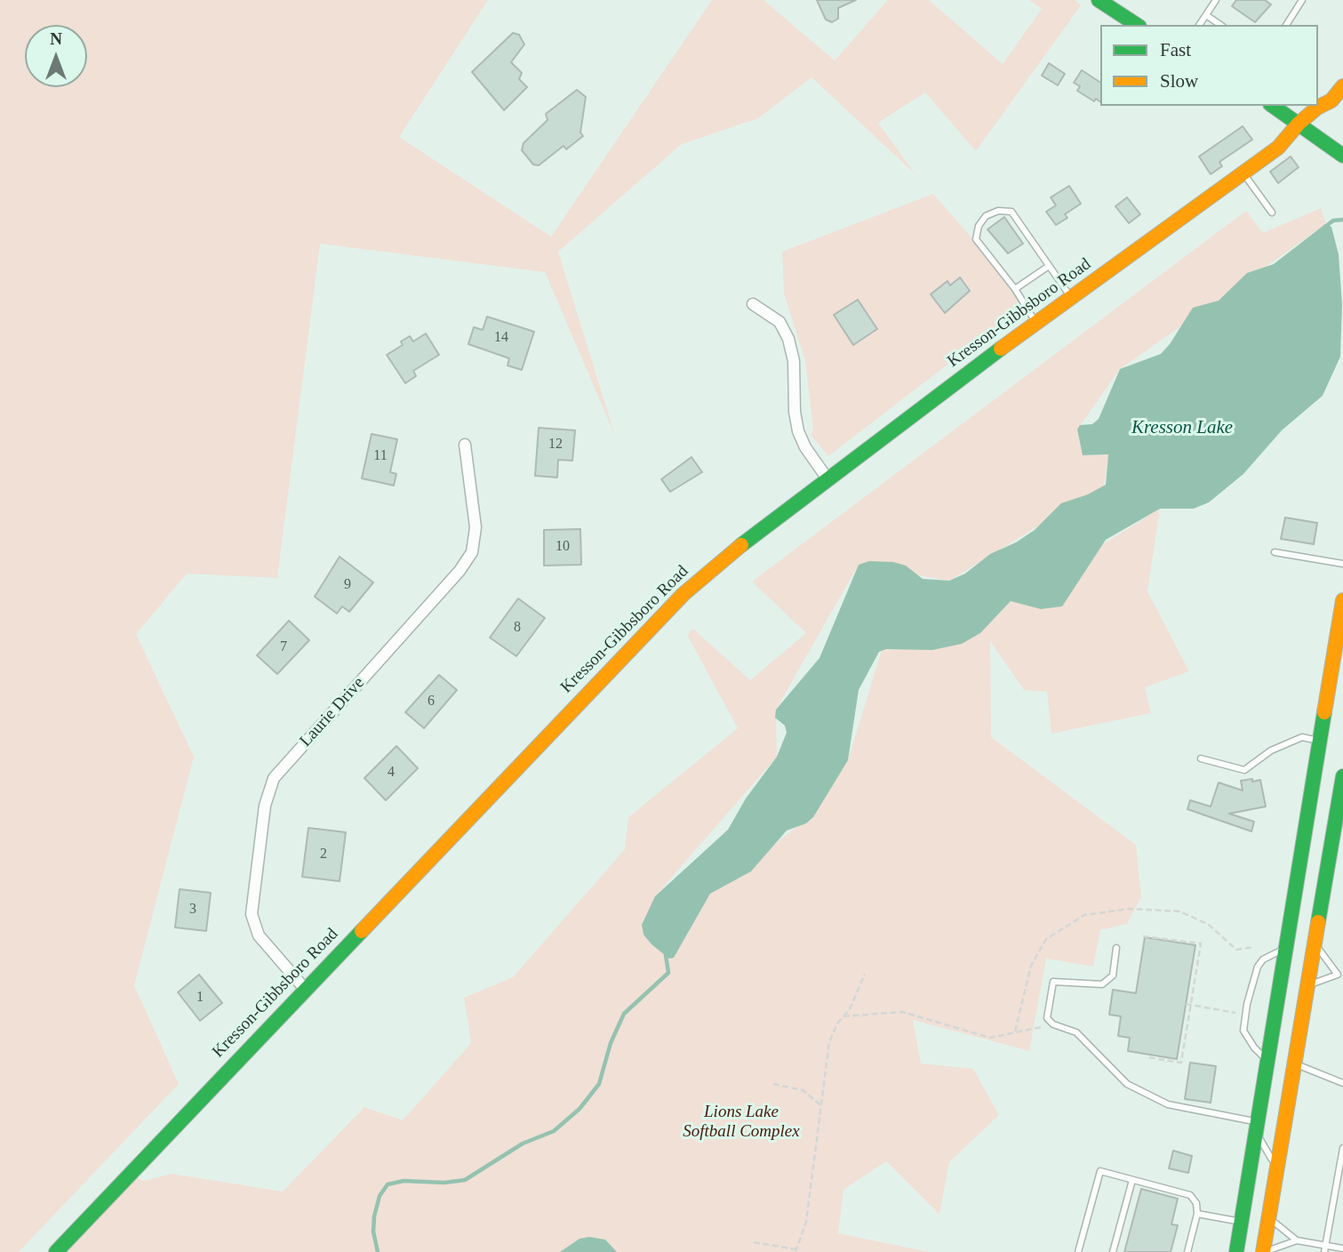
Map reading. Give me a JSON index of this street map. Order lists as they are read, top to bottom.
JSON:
{
  "streets": {
    "main road": ["Kresson-Gibbsboro Road"],
    "street": ["Laurie Drive"]
  },
  "crossings": [
    ["Kresson-Gibbsboro Road", "Laurie Drive"]
  ],
  "water": ["Kresson Lake"],
  "parks": ["Lions Lake Softball Complex"],
  "house_numbers": [
    "14",
    "12",
    "11",
    "10",
    "9",
    "8",
    "7",
    "6",
    "4",
    "2",
    "3",
    "1"
  ],
  "legend": ["Fast", "Slow"],
  "north": "top"
}
